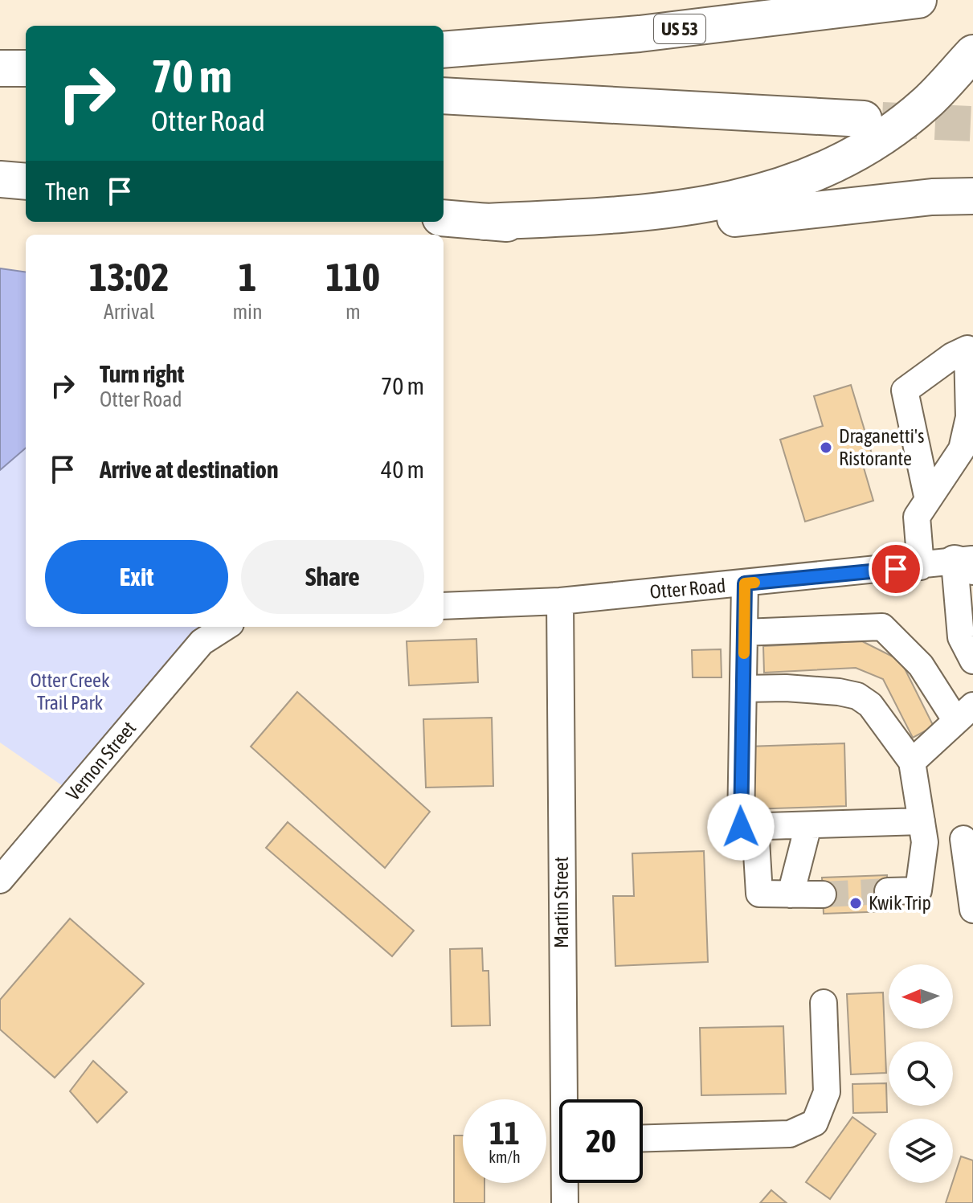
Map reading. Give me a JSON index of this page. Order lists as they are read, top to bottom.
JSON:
{
  "streets": {
    "highway": ["US 53"],
    "street": ["Otter Road", "Vernon Street", "Martin Street"]
  },
  "crossings": [
    ["Otter Road", "Martin Street"]
  ],
  "parks": ["Otter Creek Trail Park"],
  "places": ["Draganetti's Ristorante", "Kwik Trip"],
  "north": "left",
  "page": {
    "turn": ["70 m", "Otter Road"],
    "then": "Then",
    "eta": [
      "13:02",
      "Arrival",
      "1",
      "min",
      "110",
      "m"
    ],
    "list": [
      {
        "name": "Turn right",
        "note": "Otter Road",
        "value": "70 m"
      },
      {
        "name": "Arrive at destination",
        "value": "40 m"
      }
    ],
    "buttons": ["Exit", "Share"],
    "speed": "11 km/h",
    "limit": "20"
  }
}
